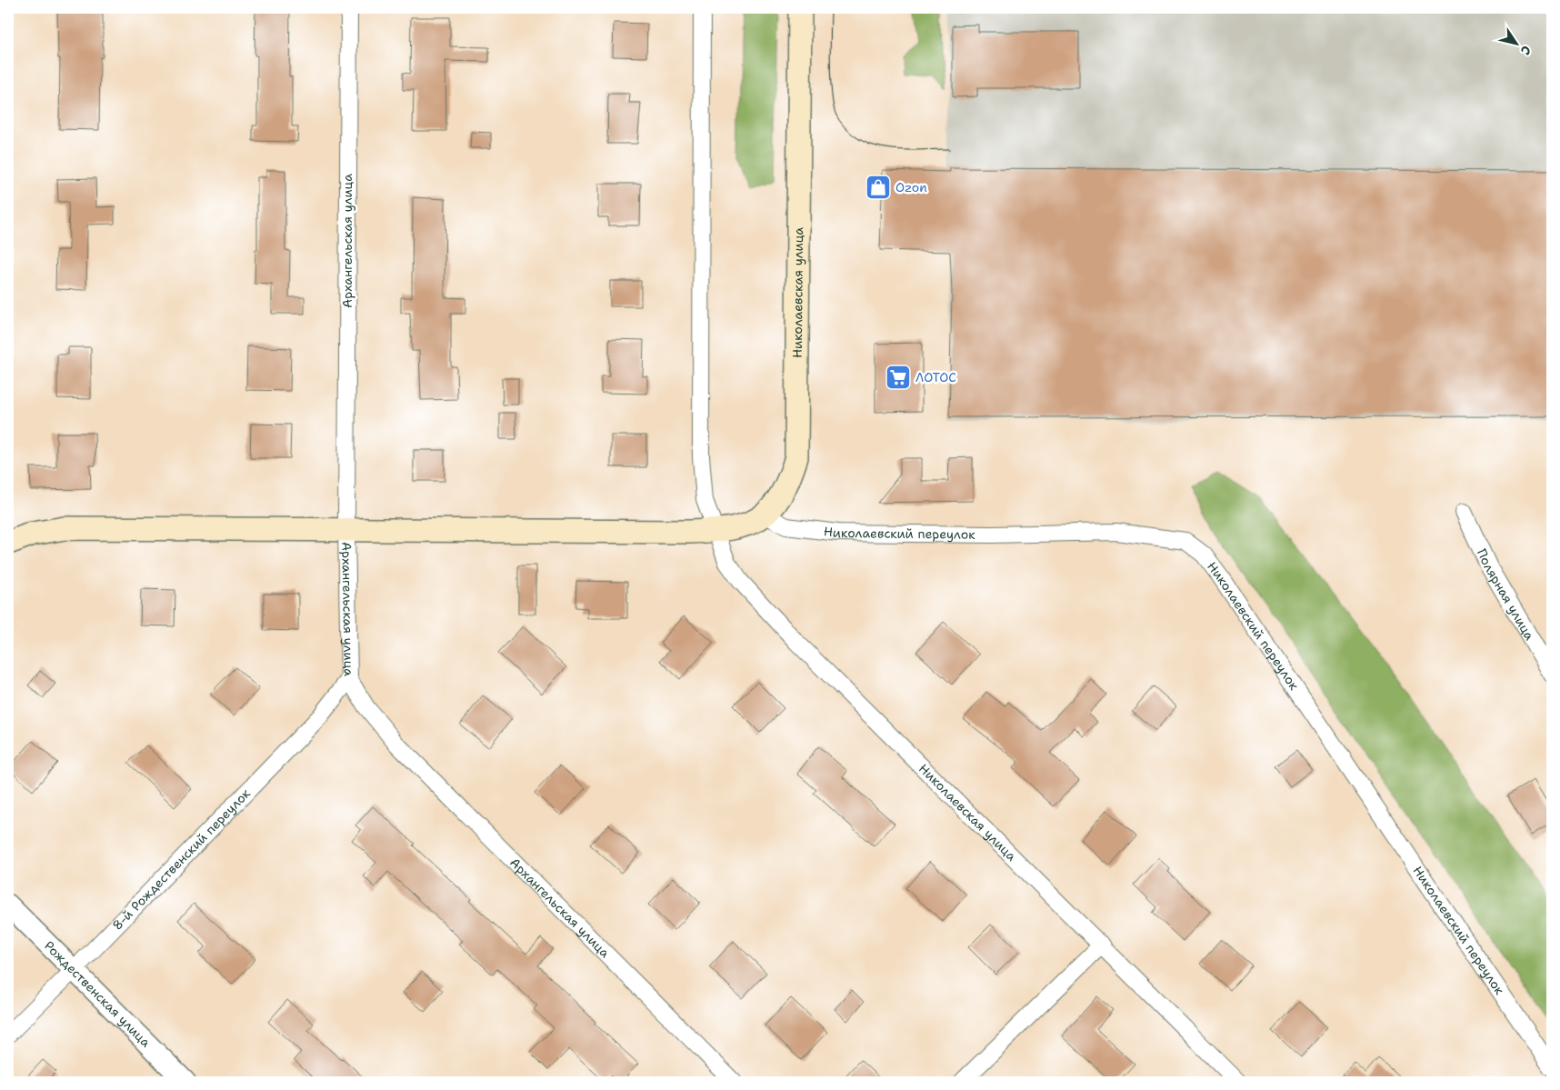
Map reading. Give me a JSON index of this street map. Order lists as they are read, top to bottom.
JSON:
{
  "streets": {
    "main road": ["Николаевская улица"],
    "street": [
      "Архангельская улица",
      "Николаевский переулок",
      "Полярная улица",
      "8-й Рождественский переулок",
      "Рождественская улица"
    ]
  },
  "crossings": [
    ["Архангельская улица", "8-й Рождественский переулок"],
    ["Николаевская улица", "Николаевский переулок"],
    ["8-й Рождественский переулок", "Рождественская улица"]
  ],
  "places": {
    "shop": ["Ozon"],
    "supermarket": ["ЛОТОС"]
  },
  "north": "bottom right"
}
